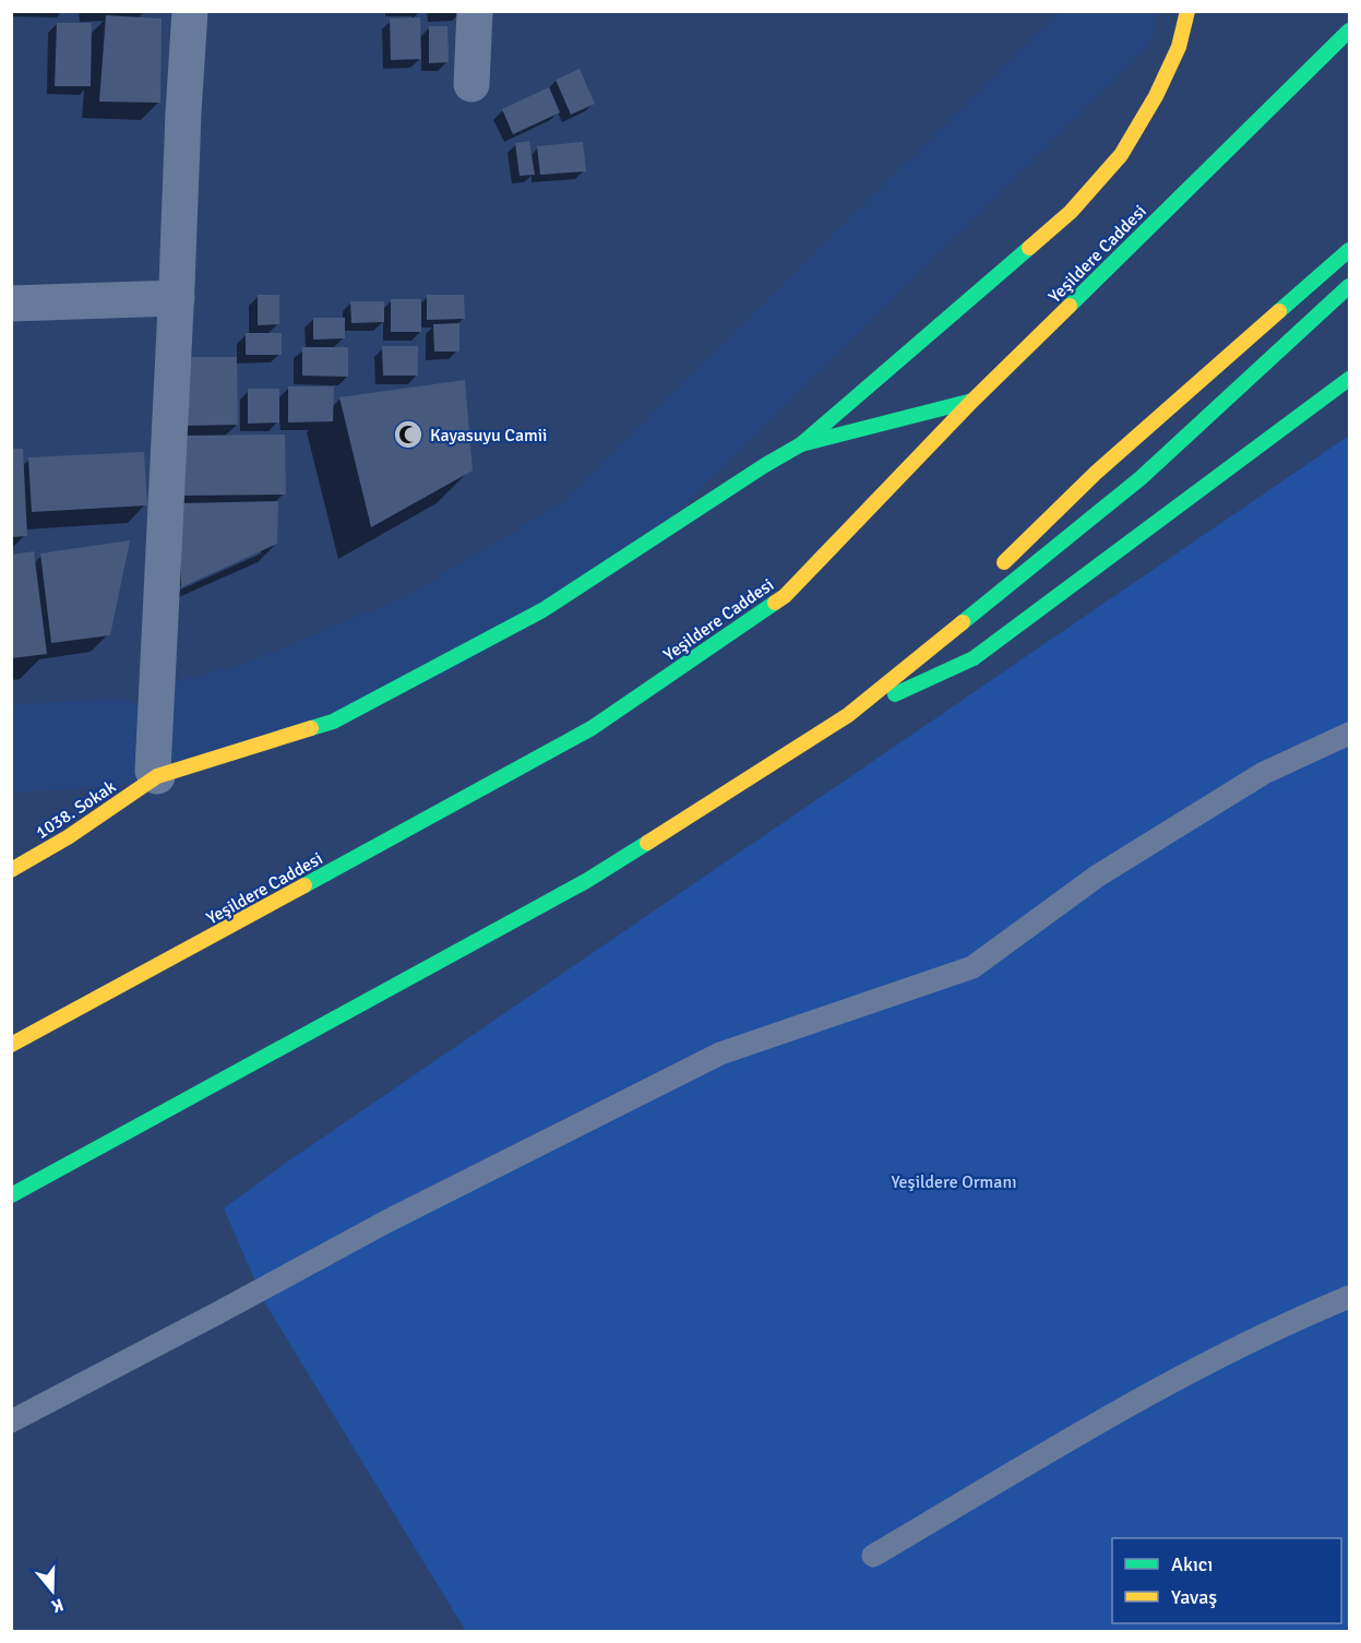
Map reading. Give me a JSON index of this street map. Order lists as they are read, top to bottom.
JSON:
{
  "streets": {
    "main road": ["Yeşildere Caddesi", "1038. Sokak"]
  },
  "parks": ["Yeşildere Ormanı"],
  "places": {
    "mosque": ["Kayasuyu Camii"]
  },
  "legend": ["Akıcı", "Yavaş"],
  "north": "bottom"
}
